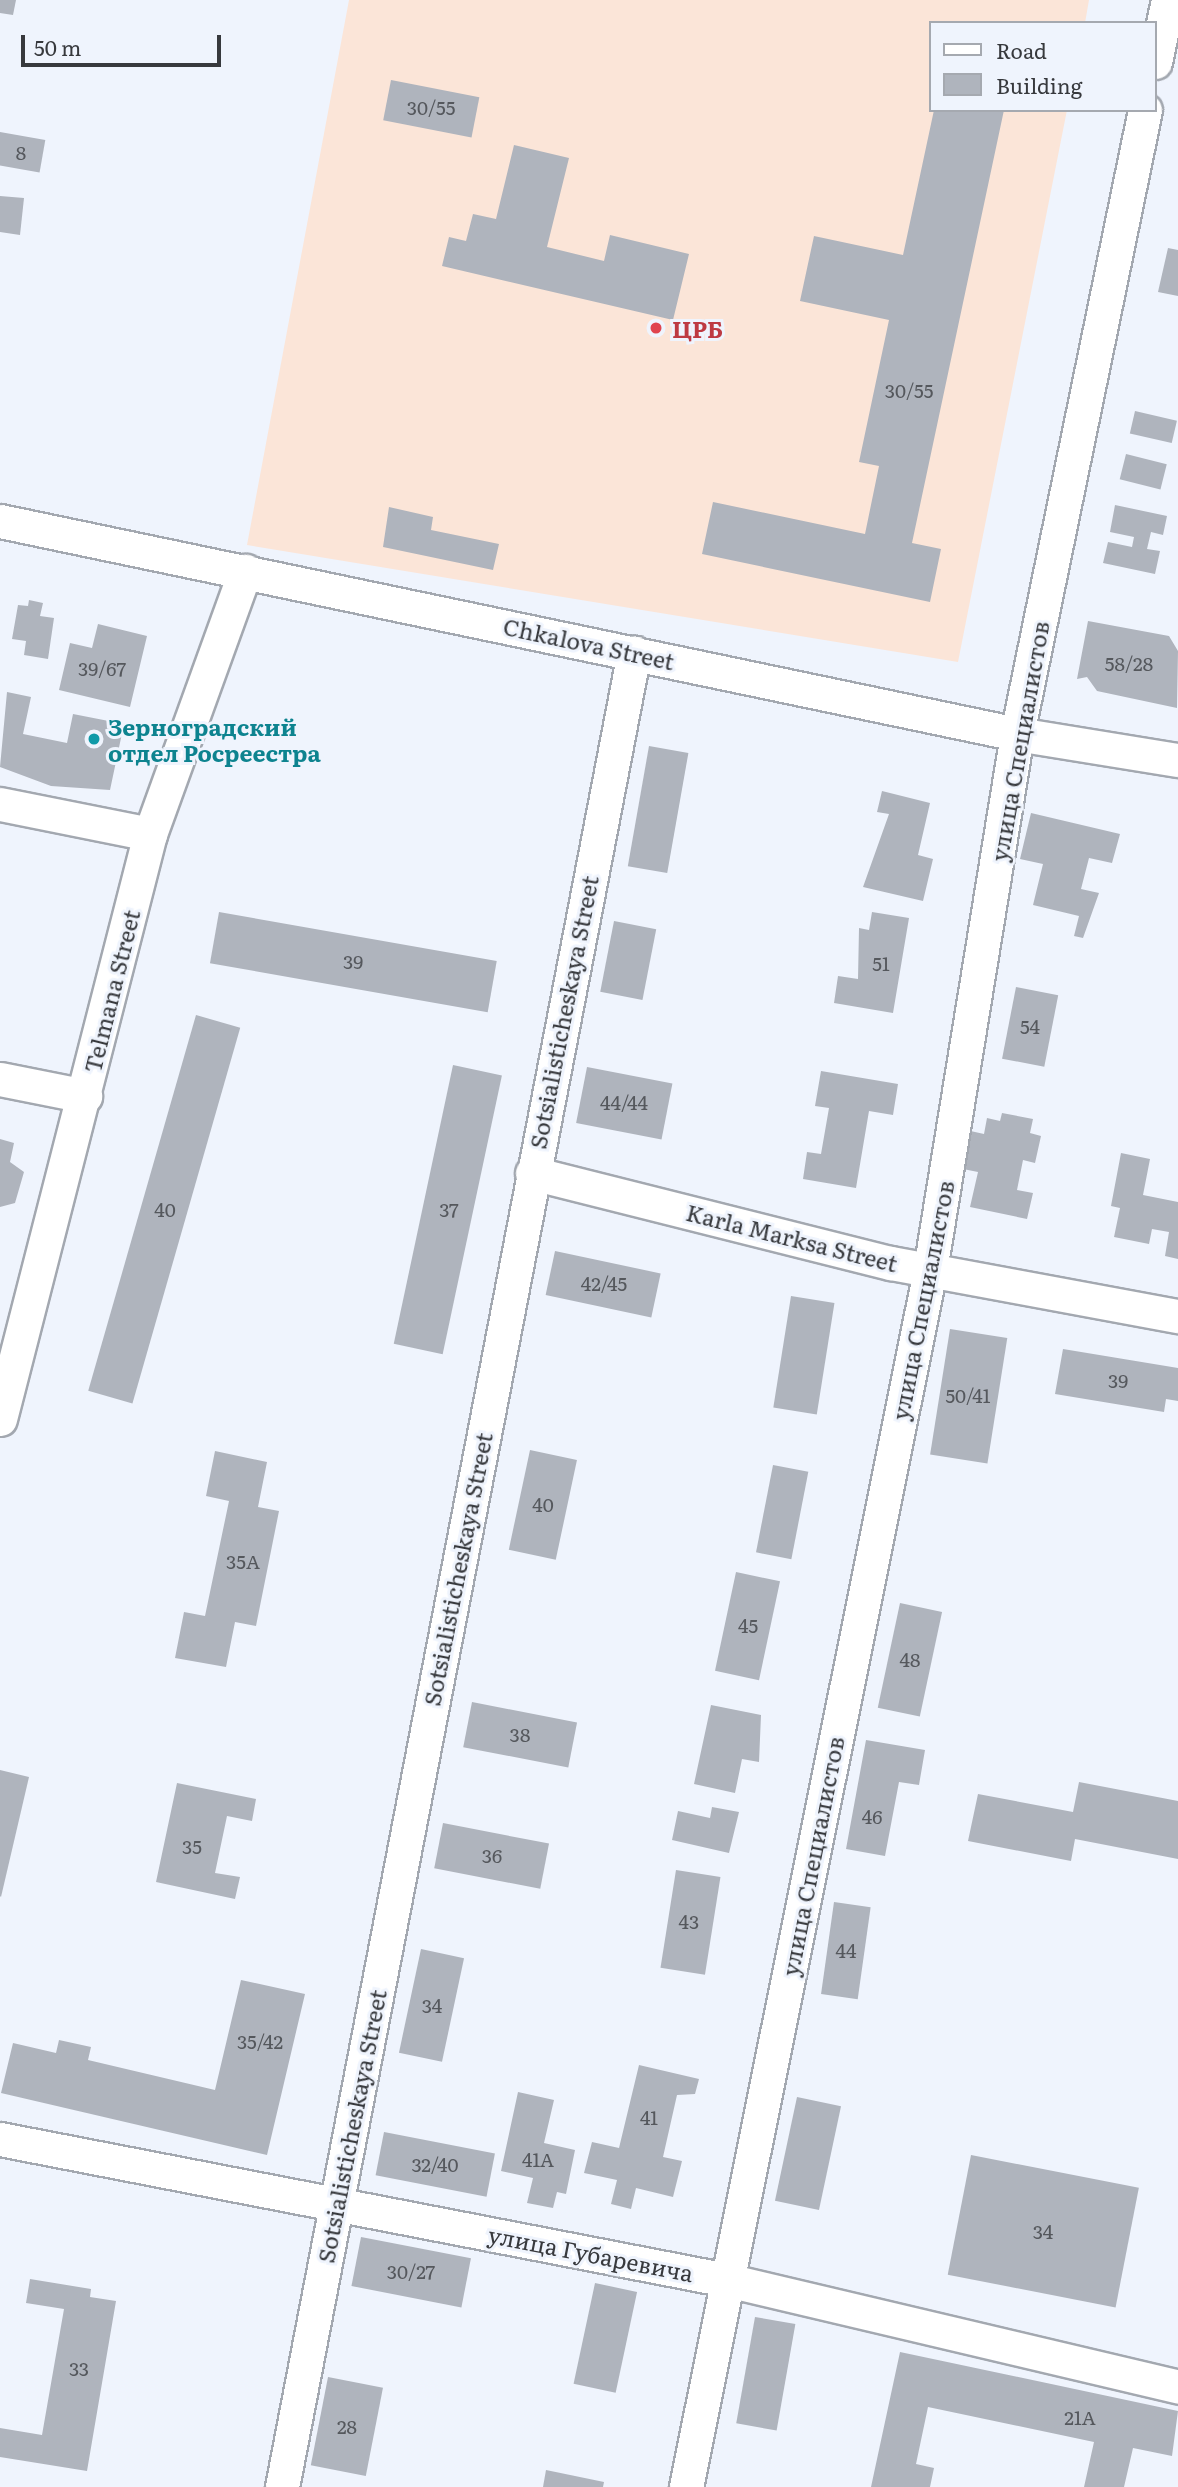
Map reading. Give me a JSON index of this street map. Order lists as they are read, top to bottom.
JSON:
{
  "streets": {
    "street": [
      "Chkalova Street",
      "улица Специалистов",
      "Telmana Street",
      "Sotsialisticheskaya Street",
      "Karla Marksa Street",
      "улица Губаревича"
    ]
  },
  "crossings": [
    ["Chkalova Street", "улица Специалистов"],
    ["Chkalova Street", "Telmana Street"],
    ["Chkalova Street", "Sotsialisticheskaya Street"],
    ["улица Специалистов", "Karla Marksa Street"],
    ["улица Специалистов", "улица Губаревича"],
    ["Sotsialisticheskaya Street", "Karla Marksa Street"],
    ["Sotsialisticheskaya Street", "улица Губаревича"]
  ],
  "places": ["ЦРБ", "Зерноградский отдел Росреестра"],
  "house_numbers": [
    "30/55",
    "8",
    "30/55",
    "58/28",
    "39/67",
    "39",
    "51",
    "54",
    "44/44",
    "40",
    "37",
    "42/45",
    "39",
    "50/41",
    "40",
    "35А",
    "45",
    "48",
    "38",
    "46",
    "35",
    "36",
    "43",
    "44",
    "34",
    "35/42",
    "41",
    "41А",
    "32/40",
    "34",
    "30/27",
    "33",
    "21А",
    "28"
  ],
  "legend": ["Road", "Building"],
  "scale_bar": "50 m"
}
